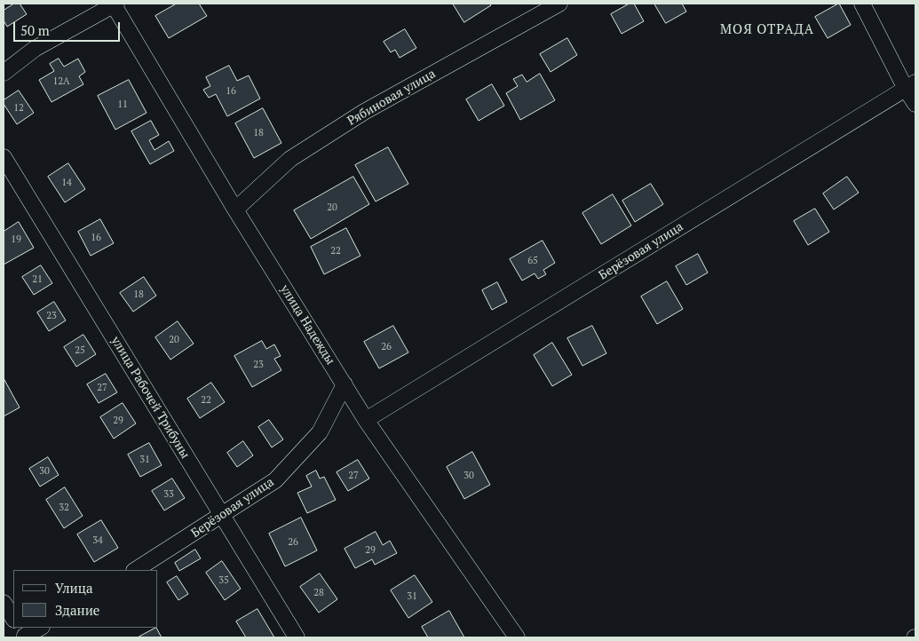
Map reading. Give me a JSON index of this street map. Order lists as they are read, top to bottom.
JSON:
{
  "streets": {
    "street": [
      "Рябиновая улица",
      "Берёзовая улица",
      "улица Надежды",
      "улица Рабочей Трибуны"
    ]
  },
  "crossings": [
    ["Рябиновая улица", "улица Надежды"],
    ["Берёзовая улица", "улица Надежды"],
    ["Берёзовая улица", "улица Рабочей Трибуны"]
  ],
  "districts": ["МОЯ ОТРАДА"],
  "house_numbers": [
    "12А",
    "16",
    "11",
    "12",
    "18",
    "14",
    "20",
    "16",
    "19",
    "22",
    "65",
    "21",
    "18",
    "23",
    "20",
    "26",
    "25",
    "23",
    "27",
    "22",
    "29",
    "31",
    "30",
    "27",
    "30",
    "33",
    "32",
    "34",
    "26",
    "29",
    "35",
    "28",
    "31"
  ],
  "legend": ["Улица", "Здание"],
  "scale_bar": "50 m"
}
